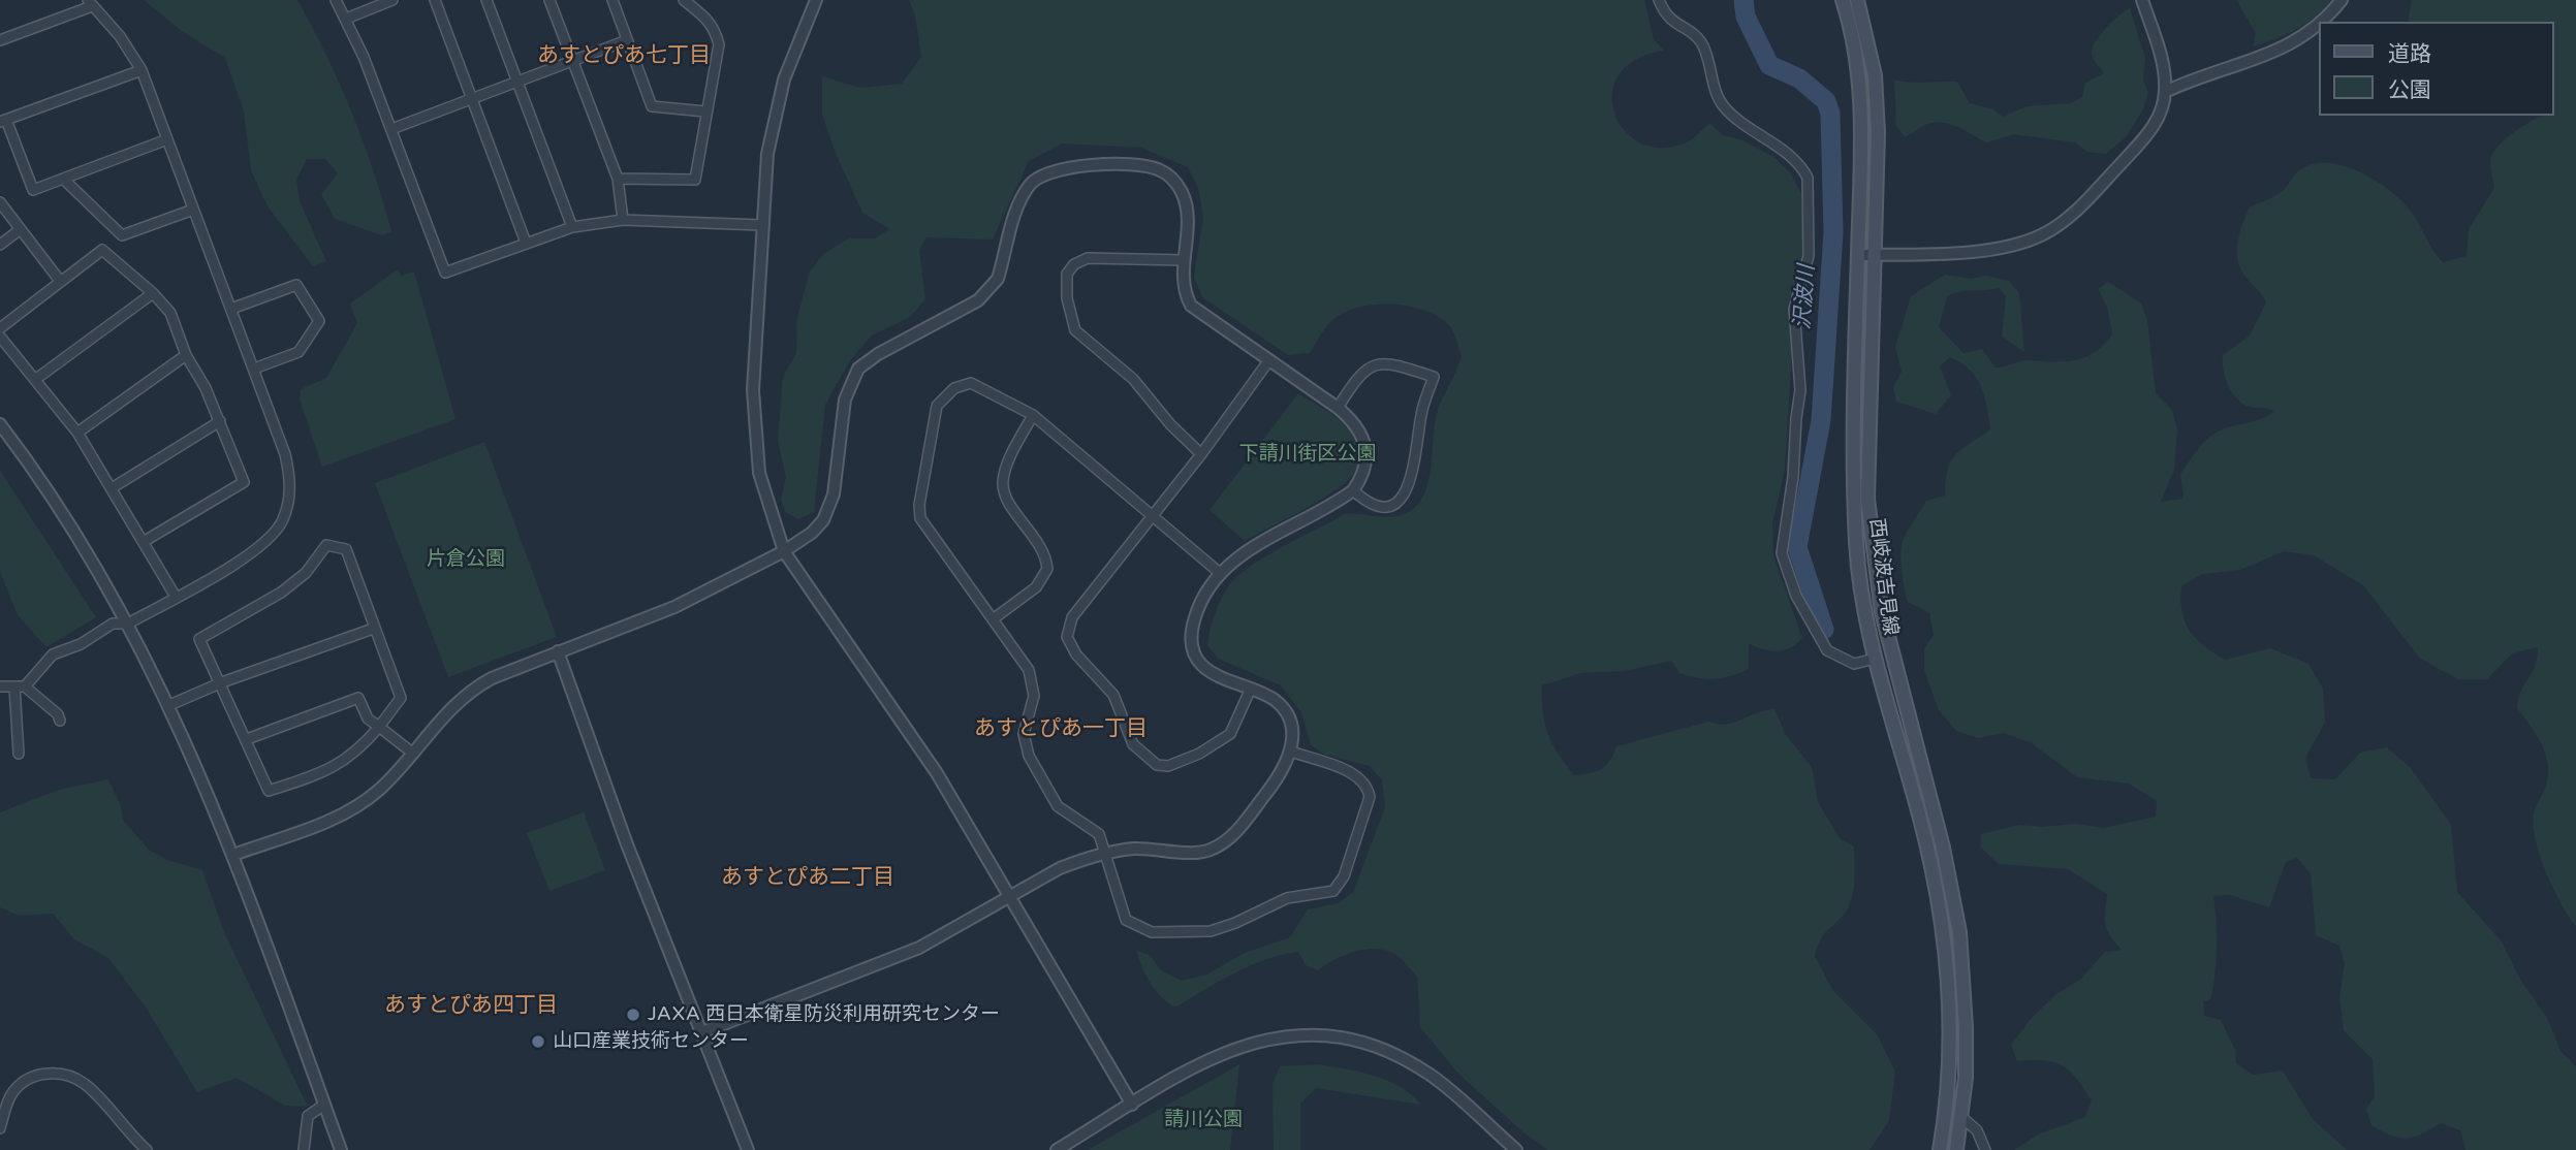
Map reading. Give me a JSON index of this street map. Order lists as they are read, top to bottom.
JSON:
{
  "streets": {
    "main road": ["西岐波吉見線"]
  },
  "districts": [
    "あすとぴあ七丁目",
    "あすとぴあ一丁目",
    "あすとぴあ二丁目",
    "あすとぴあ四丁目"
  ],
  "water": ["沢波川"],
  "parks": ["下請川街区公園", "片倉公園", "請川公園"],
  "places": ["JAXA 西日本衛星防災利用研究センター", "山口産業技術センター"],
  "legend": ["道路", "公園"]
}
